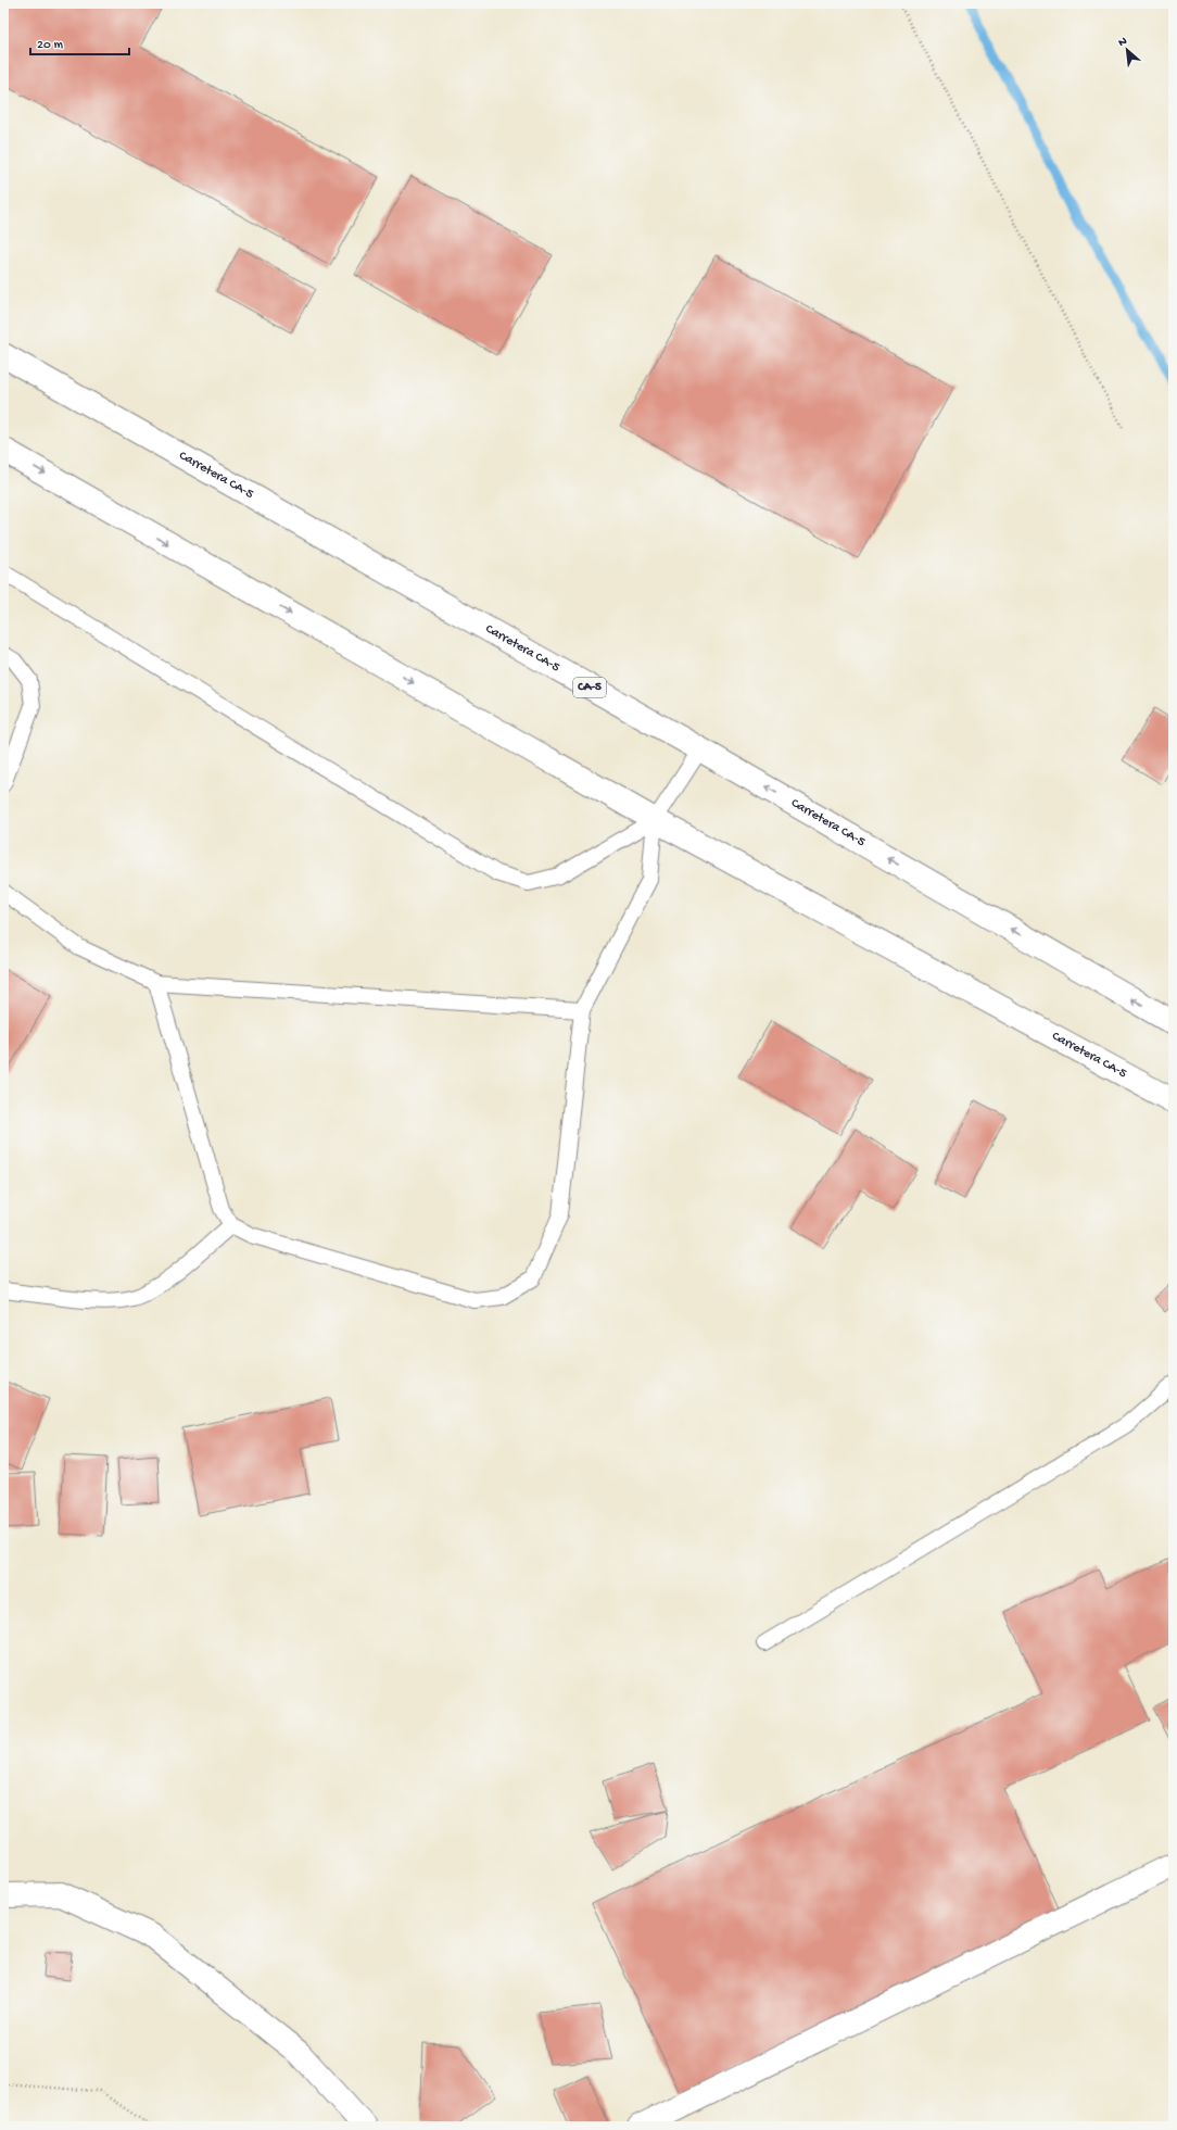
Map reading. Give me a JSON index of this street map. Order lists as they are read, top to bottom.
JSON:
{
  "streets": {
    "main road": ["Carretera CA-5", "CA-5"]
  },
  "scale_bar": "20 m",
  "north": "top left"
}
